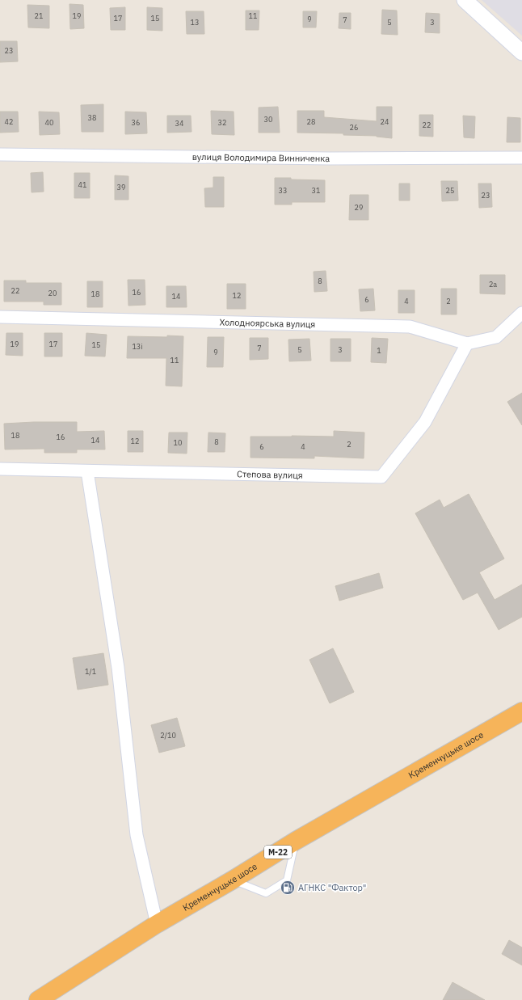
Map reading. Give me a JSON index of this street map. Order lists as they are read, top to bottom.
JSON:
{
  "streets": {
    "highway": ["Кременчуцьке шосе", "М-22"],
    "street": ["вулиця Володимира Винниченка", "Холодноярська вулиця", "Степова вулиця"]
  },
  "crossings": [
    ["Холодноярська вулиця", "Степова вулиця"]
  ],
  "places": {
    "fuel station": ["АГНКС \"Фактор\""]
  },
  "house_numbers": [
    "21",
    "19",
    "11",
    "17",
    "15",
    "9",
    "7",
    "13",
    "5",
    "3",
    "23",
    "38",
    "30",
    "42",
    "28",
    "24",
    "40",
    "36",
    "32",
    "34",
    "22",
    "26",
    "41",
    "39",
    "33",
    "31",
    "25",
    "23",
    "29",
    "8",
    "2а",
    "22",
    "16",
    "20",
    "18",
    "12",
    "14",
    "6",
    "4",
    "2",
    "19",
    "17",
    "15",
    "13і",
    "7",
    "5",
    "3",
    "1",
    "9",
    "11",
    "18",
    "16",
    "14",
    "12",
    "8",
    "10",
    "2",
    "6",
    "4",
    "1/1",
    "2/10"
  ]
}
